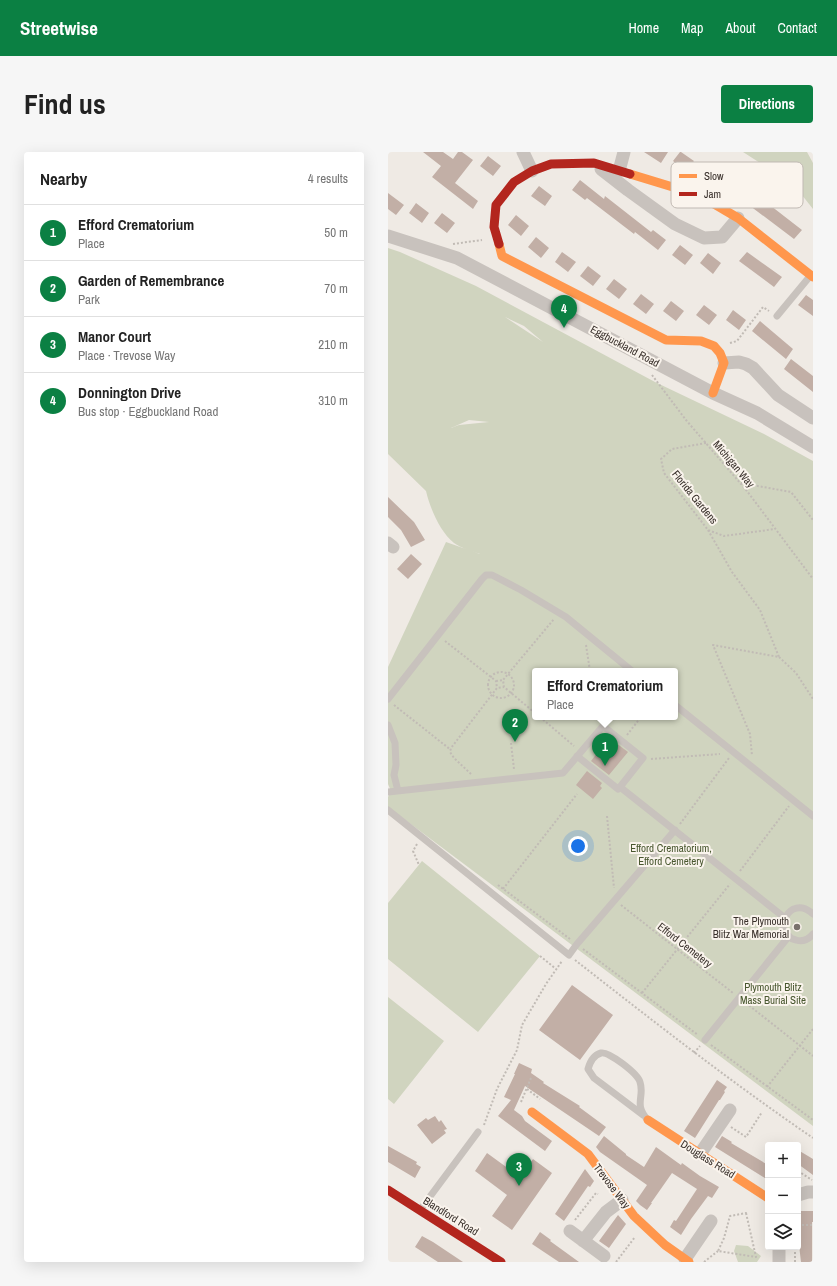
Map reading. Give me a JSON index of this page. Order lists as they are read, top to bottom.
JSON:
{
  "streets": {
    "street": [
      "Eggbuckland Road",
      "Douglass Road",
      "Trevose Way",
      "Blandford Road"
    ],
    "path": ["Michigan Way", "Florida Gardens", "Efford Cemetery"]
  },
  "crossings": [
    ["Eggbuckland Road", "Michigan Way"],
    ["Michigan Way", "Florida Gardens"]
  ],
  "parks": ["Efford Crematorium, Efford Cemetery", "Plymouth Blitz Mass Burial Site"],
  "places": ["The Plymouth Blitz War Memorial"],
  "legend": ["Slow", "Jam"],
  "page": {
    "header": "Streetwise",
    "nav": [
      "Home",
      "Map",
      "About",
      "Contact"
    ],
    "title": "Find us",
    "buttons": "Directions",
    "heading": ["Nearby", "4 results"],
    "list": [
      {
        "mark": "1",
        "name": "Efford Crematorium",
        "note": "Place",
        "value": "50 m"
      },
      {
        "mark": "2",
        "name": "Garden of Remembrance",
        "note": "Park",
        "value": "70 m"
      },
      {
        "mark": "3",
        "name": "Manor Court",
        "note": "Place · Trevose Way",
        "value": "210 m"
      },
      {
        "mark": "4",
        "name": "Donnington Drive",
        "note": "Bus stop · Eggbuckland Road",
        "value": "310 m"
      }
    ],
    "pins": [
      "4",
      "2",
      "1",
      "3"
    ],
    "popup": ["Efford Crematorium", "Place"],
    "map_buttons": ["+", "−"]
  }
}
